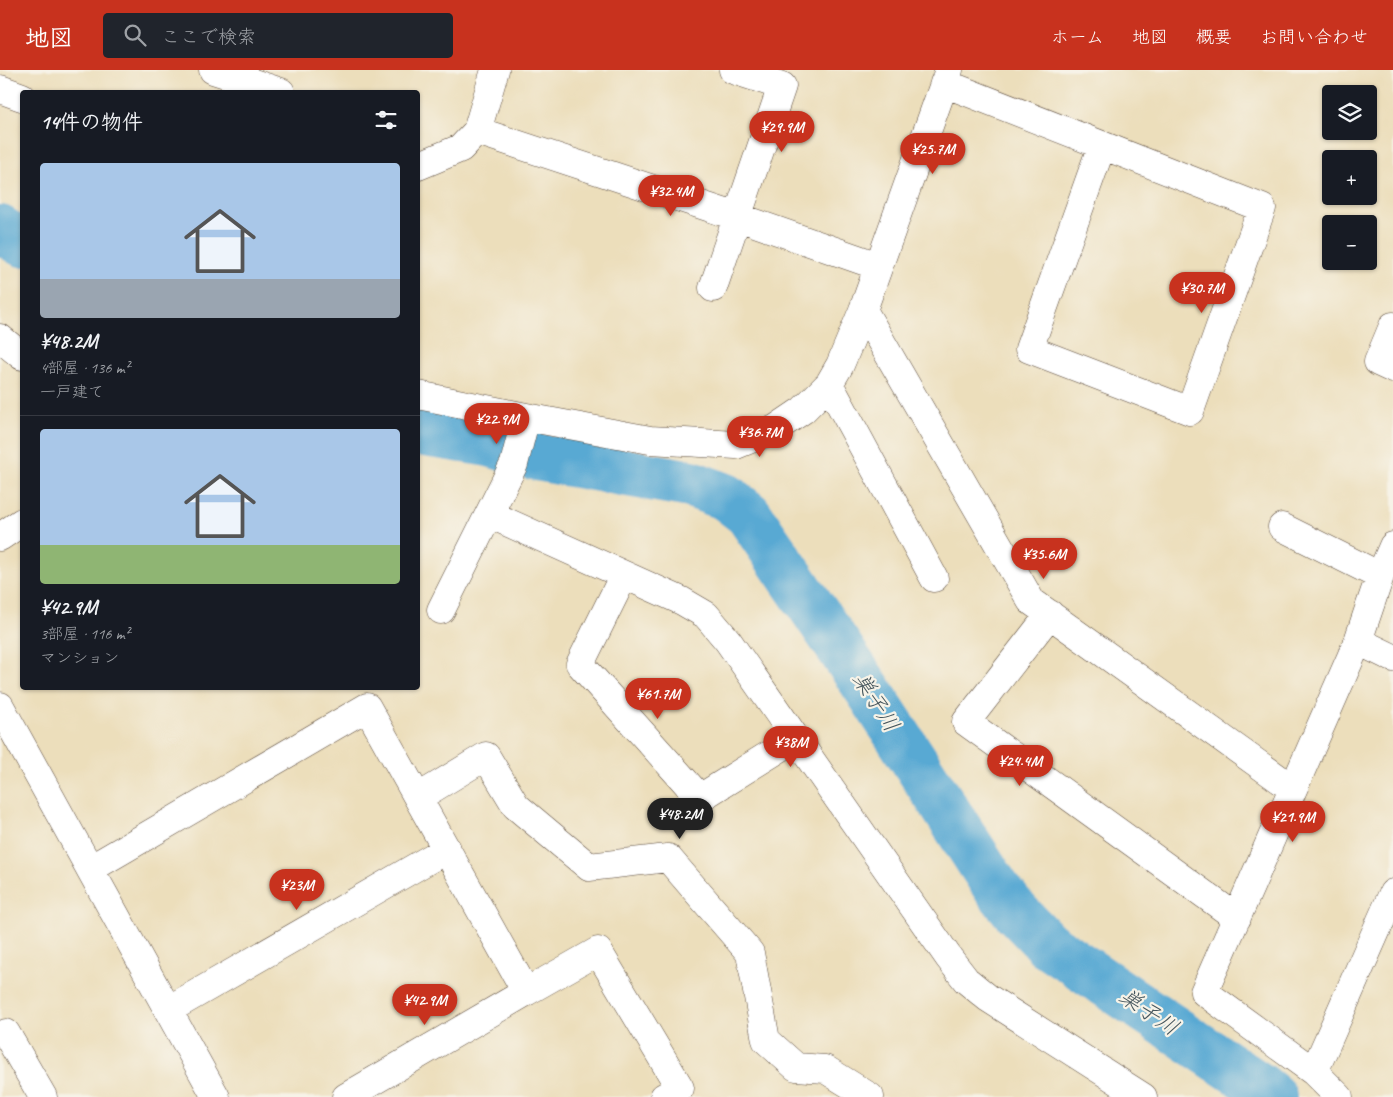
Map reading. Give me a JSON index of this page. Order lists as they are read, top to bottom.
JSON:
{
  "water": ["巣子川"],
  "page": {
    "header": "地図",
    "search": "ここで検索",
    "nav": [
      "ホーム",
      "地図",
      "概要",
      "お問い合わせ"
    ],
    "map_buttons": ["+", "−"],
    "heading": "14件の物件",
    "price": [
      "¥29.9M",
      "¥25.7M",
      "¥32.4M",
      "¥30.7M",
      "¥22.9M",
      "¥36.7M",
      "¥35.6M",
      "¥61.7M",
      "¥38M",
      "¥24.4M",
      "¥48.2M",
      "¥21.9M",
      "¥23M",
      "¥42.9M"
    ],
    "list": [
      {
        "name": "¥48.2M",
        "note": "4部屋 · 136 m² · 一戸建て"
      },
      {
        "name": "¥42.9M",
        "note": "3部屋 · 116 m² · マンション"
      }
    ]
  }
}
